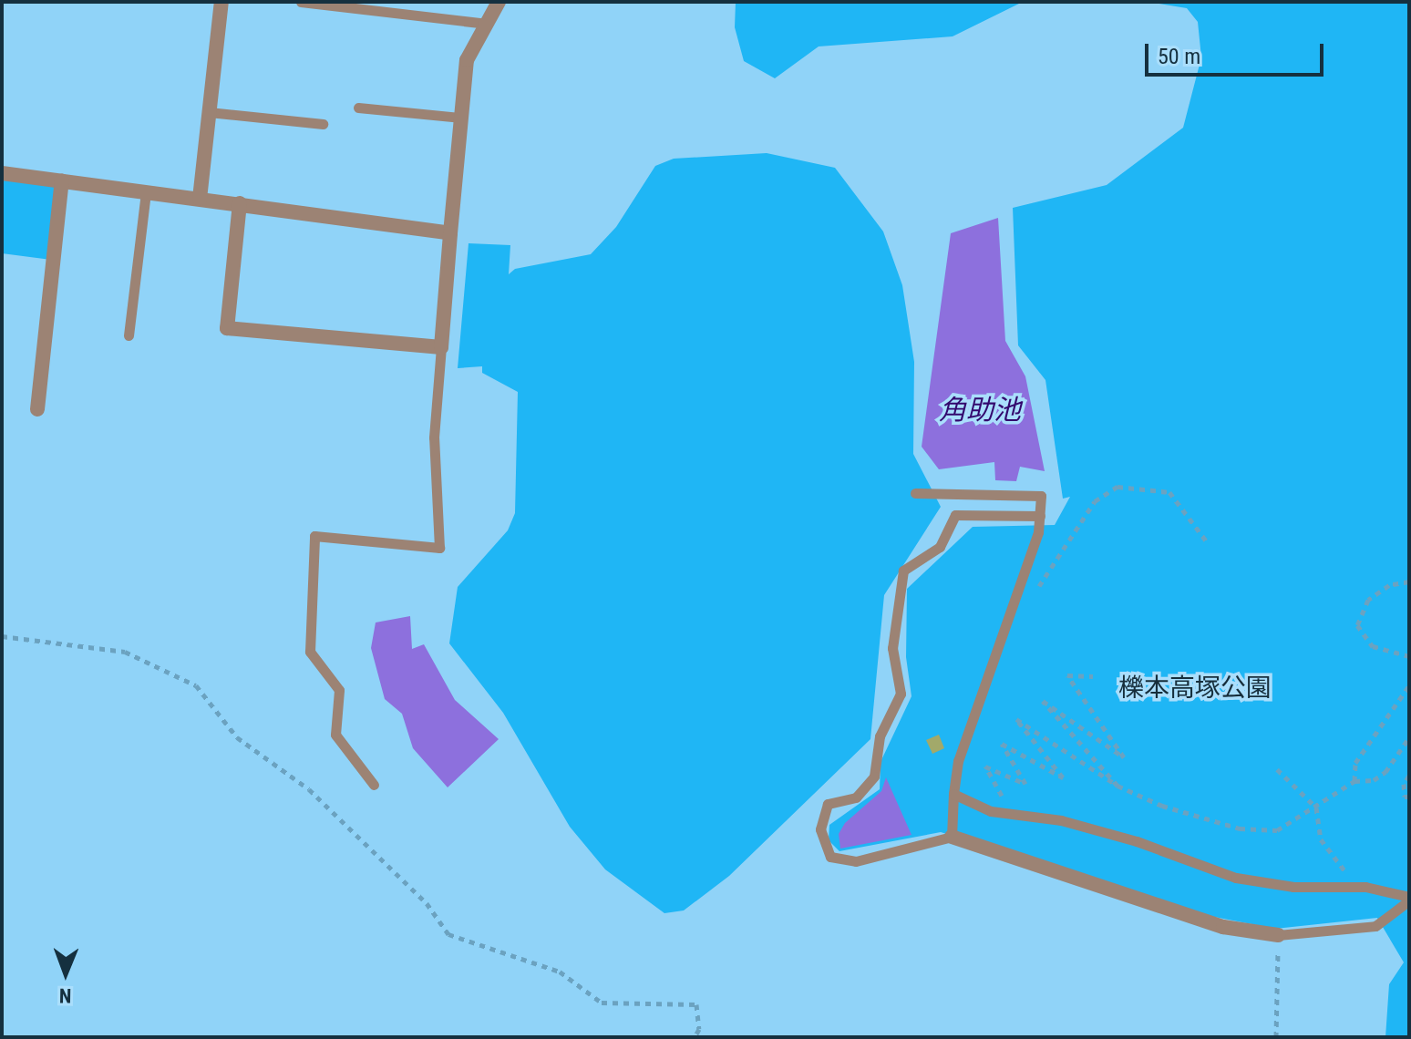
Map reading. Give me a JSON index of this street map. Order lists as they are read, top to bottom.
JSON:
{
  "water": ["角助池"],
  "parks": ["櫟本高塚公園"],
  "scale_bar": "50 m",
  "north": "bottom"
}
